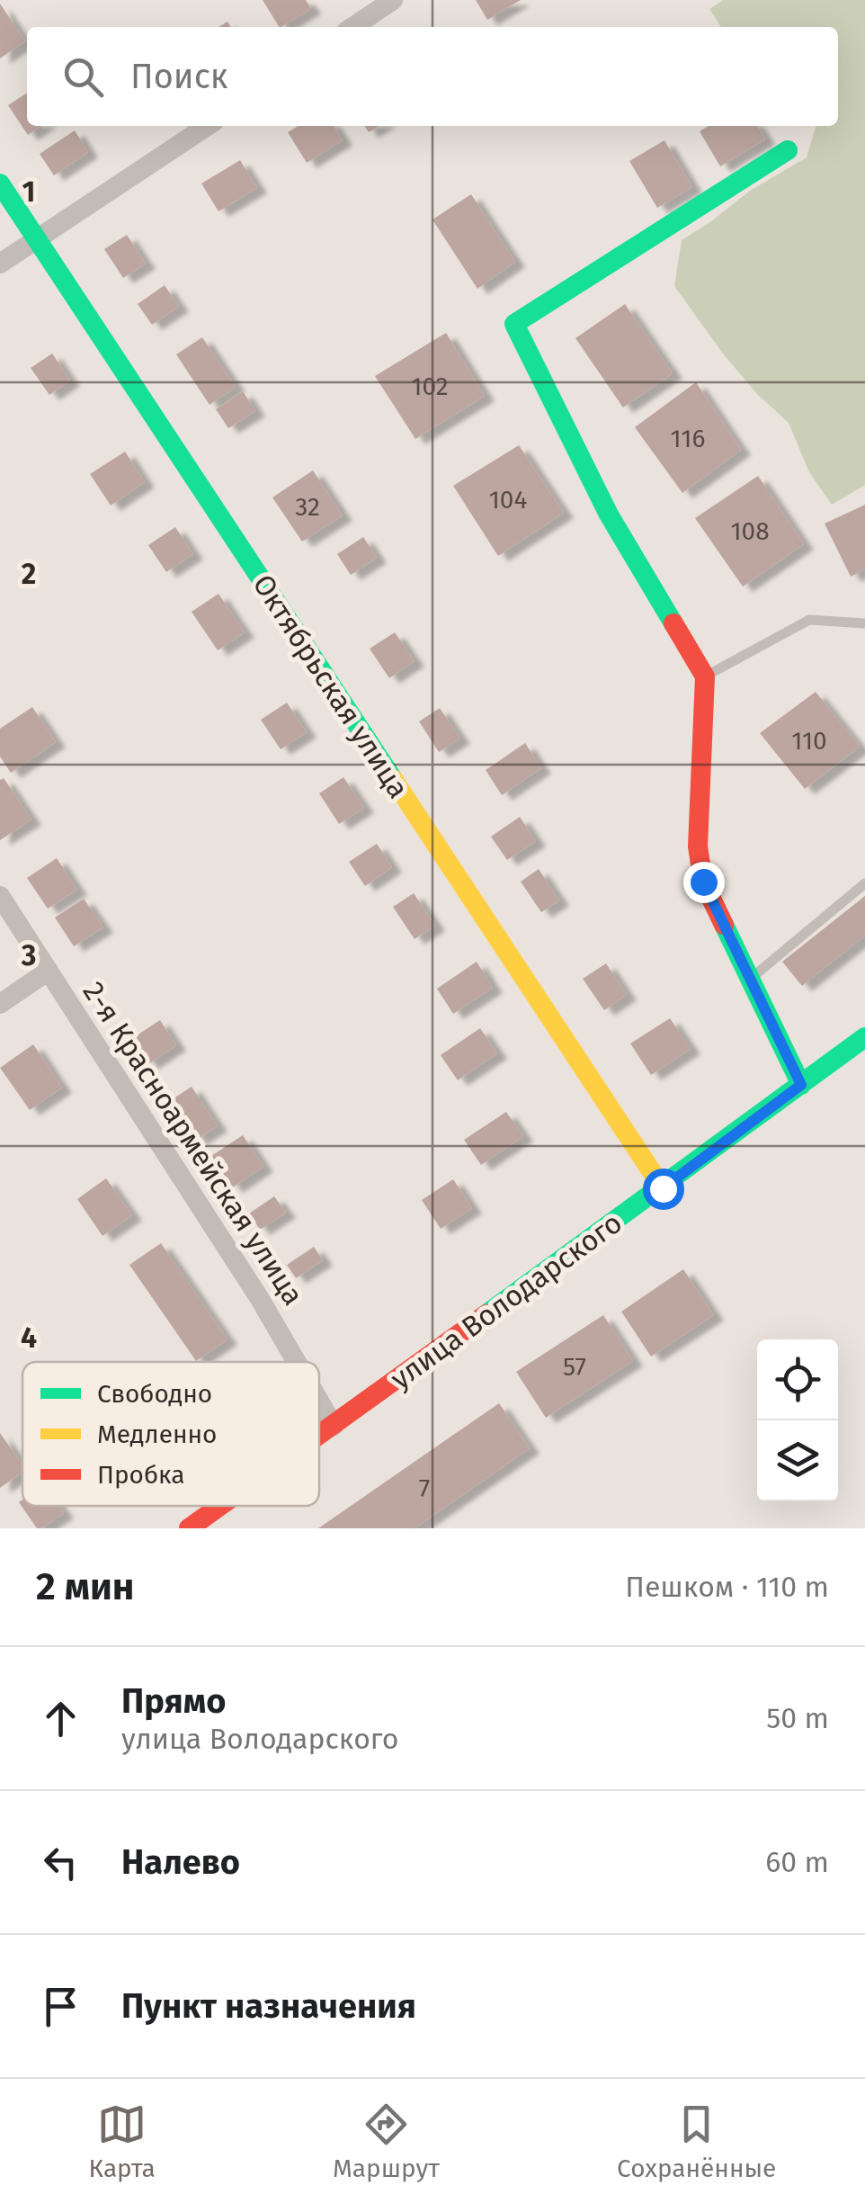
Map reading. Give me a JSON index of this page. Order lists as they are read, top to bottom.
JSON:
{
  "streets": {
    "street": ["Октябрьская улица", "2-я Красноармейская улица", "улица Володарского"]
  },
  "crossings": [
    ["Октябрьская улица", "улица Володарского"],
    ["2-я Красноармейская улица", "улица Володарского"]
  ],
  "house_numbers": [
    "102",
    "116",
    "104",
    "32",
    "108",
    "110",
    "57",
    "7"
  ],
  "legend": ["Свободно", "Медленно", "Пробка"],
  "page": {
    "search": "Поиск",
    "heading": ["2 мин", "Пешком · 110 m"],
    "list": [
      ["Прямо", "улица Володарского", "50 m"],
      ["Налево", "60 m"],
      "Пункт назначения"
    ],
    "nav": ["Карта", "Маршрут", "Сохранённые"]
  },
  "grid": {
    "rows": [
      "1",
      "2",
      "3",
      "4"
    ]
  }
}
